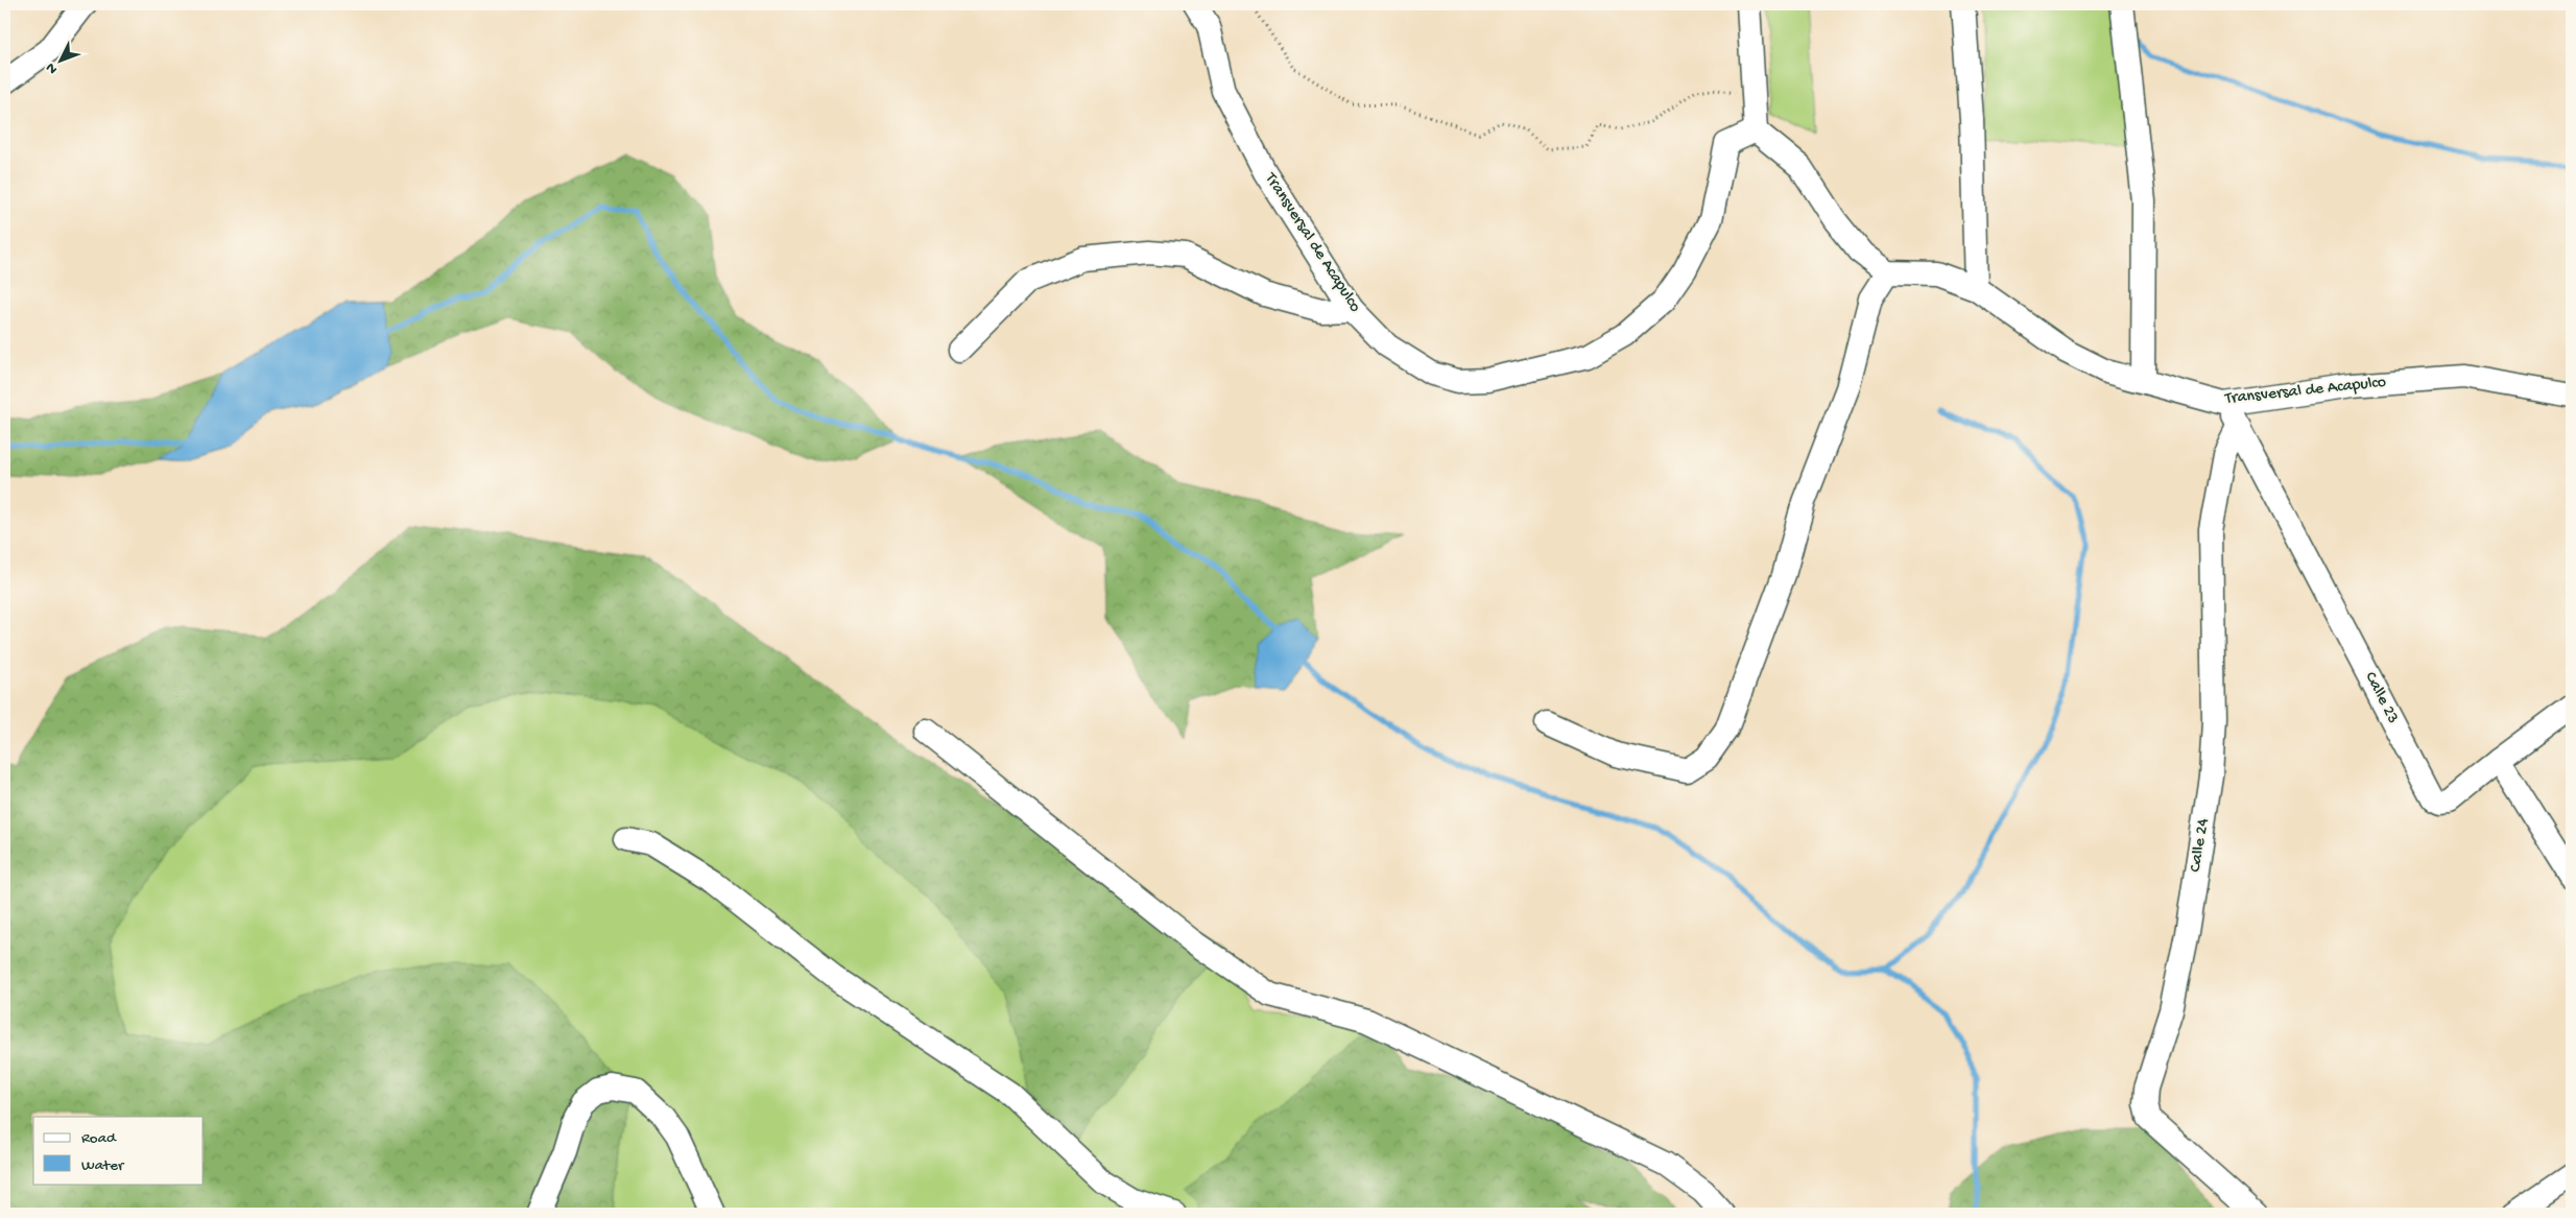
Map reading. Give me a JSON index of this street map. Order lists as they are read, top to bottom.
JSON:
{
  "streets": {
    "street": ["Transversal de Acapulco", "Calle 23", "Calle 24"]
  },
  "crossings": [
    ["Transversal de Acapulco", "Calle 23"],
    ["Calle 23", "Calle 24"]
  ],
  "legend": ["Road", "Water"],
  "north": "bottom left"
}
